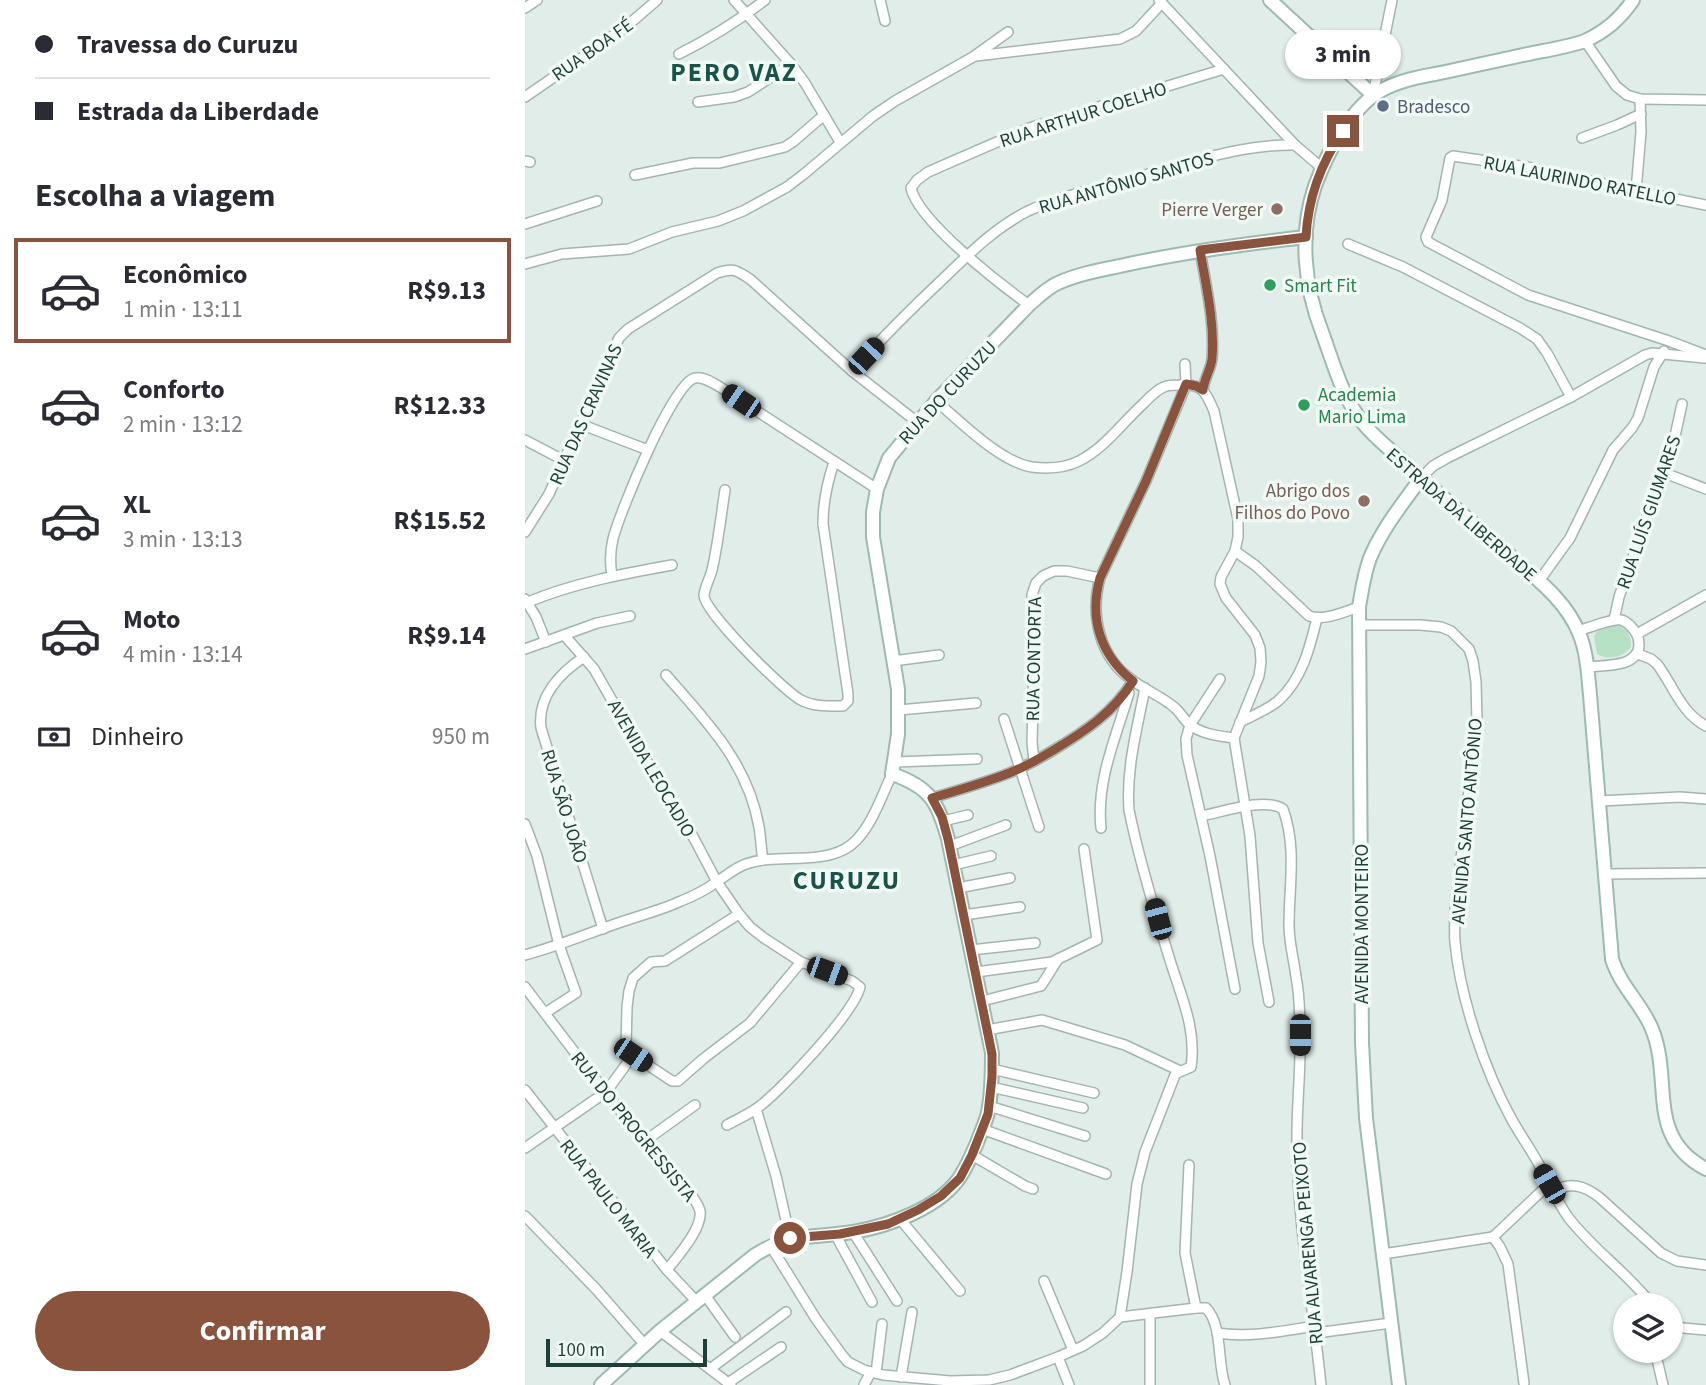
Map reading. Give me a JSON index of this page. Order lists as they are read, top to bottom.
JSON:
{
  "streets": {
    "street": [
      "RUA BOA FÉ",
      "RUA ARTHUR COELHO",
      "RUA LAURINDO RATELLO",
      "RUA ANTÔNIO SANTOS",
      "RUA DO CURUZU",
      "RUA DAS CRAVINAS",
      "RUA LUÍS GIUMARES",
      "ESTRADA DA LIBERDADE",
      "RUA CONTORTA",
      "AVENIDA LEOCADIO",
      "RUA SÃO JOÃO",
      "AVENIDA SANTO ANTÔNIO",
      "AVENIDA MONTEIRO",
      "RUA DO PROGRESSISTA",
      "RUA PAULO MARIA",
      "RUA ALVARENGA PEIXOTO"
    ]
  },
  "crossings": [
    ["RUA ARTHUR COELHO", "RUA ANTÔNIO SANTOS"],
    ["RUA ANTÔNIO SANTOS", "RUA DAS CRAVINAS"],
    ["RUA DO CURUZU", "ESTRADA DA LIBERDADE"],
    ["RUA LUÍS GIUMARES", "ESTRADA DA LIBERDADE"],
    ["ESTRADA DA LIBERDADE", "AVENIDA MONTEIRO"],
    ["AVENIDA LEOCADIO", "RUA SÃO JOÃO"],
    ["AVENIDA SANTO ANTÔNIO", "AVENIDA MONTEIRO"],
    ["RUA DO PROGRESSISTA", "RUA PAULO MARIA"]
  ],
  "districts": ["PERO VAZ", "CURUZU"],
  "places": [
    "Bradesco",
    "Pierre Verger",
    "Smart Fit",
    "Academia Mario Lima",
    "Abrigo dos Filhos do Povo"
  ],
  "scale_bar": "100 m",
  "page": {
    "banner": ["Travessa do Curuzu", "Estrada da Liberdade"],
    "bubble": "3 min",
    "heading": "Escolha a viagem",
    "list": [
      {
        "name": "Econômico",
        "note": "1 min · 13:11",
        "value": "R$9.13"
      },
      {
        "name": "Conforto",
        "note": "2 min · 13:12",
        "value": "R$12.33"
      },
      {
        "name": "XL",
        "note": "3 min · 13:13",
        "value": "R$15.52"
      },
      {
        "name": "Moto",
        "note": "4 min · 13:14",
        "value": "R$9.14"
      }
    ],
    "pay": ["Dinheiro", "950 m"],
    "buttons": "Confirmar",
    "scale": "100 m"
  }
}
